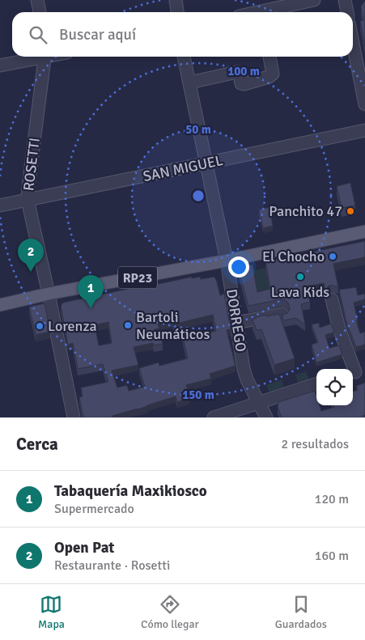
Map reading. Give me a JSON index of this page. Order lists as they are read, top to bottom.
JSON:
{
  "streets": {
    "main road": ["RP23"],
    "street": ["ROSETTI", "SAN MIGUEL", "DORREGO"]
  },
  "crossings": [
    ["ROSETTI", "SAN MIGUEL"],
    ["ROSETTI", "RP23"],
    ["SAN MIGUEL", "DORREGO"],
    ["RP23", "DORREGO"]
  ],
  "places": [
    "Panchito 47",
    "El Chocho",
    "Lava Kids",
    "Bartoli Neumáticos",
    "Lorenza"
  ],
  "page": {
    "search": "Buscar aquí",
    "pins": ["2", "1"],
    "heading": ["Cerca", "2 resultados"],
    "list": [
      {
        "mark": "1",
        "name": "Tabaquería Maxikiosco",
        "note": "Supermercado",
        "value": "120 m"
      },
      {
        "mark": "2",
        "name": "Open Pat",
        "note": "Restaurante · Rosetti",
        "value": "160 m"
      }
    ],
    "nav": ["Mapa", "Cómo llegar", "Guardados"]
  },
  "rings": ["100 m", "50 m", "150 m"]
}
